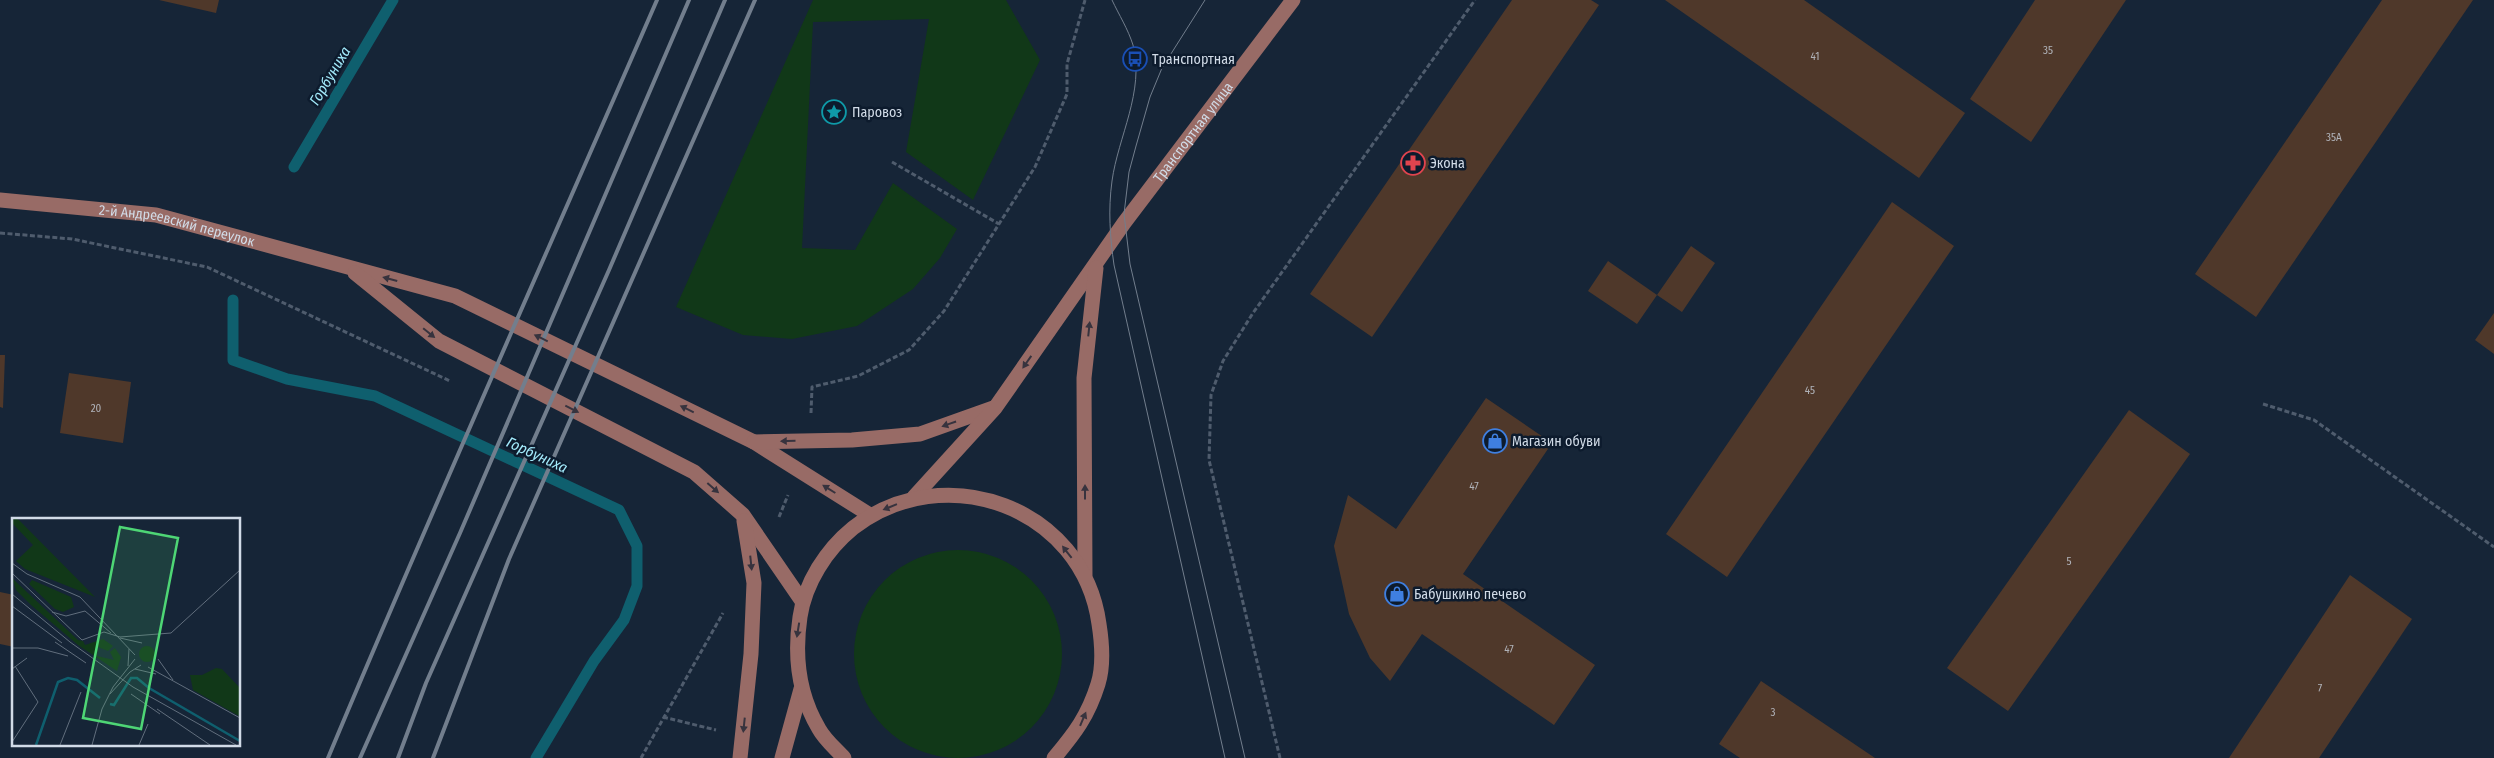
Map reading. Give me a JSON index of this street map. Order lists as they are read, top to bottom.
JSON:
{
  "streets": {
    "main road": ["Транспортная улица", "2-й Андреевский переулок"]
  },
  "water": ["Горбуниха"],
  "places": {
    "bus stop": ["Транспортная"],
    "place": ["Паровоз"],
    "pharmacy": ["Экона"],
    "shop": ["Магазин обуви", "Бабушкино печево"]
  },
  "house_numbers": [
    "35",
    "41",
    "35А",
    "45",
    "20",
    "47",
    "5",
    "47",
    "7",
    "3"
  ]
}
